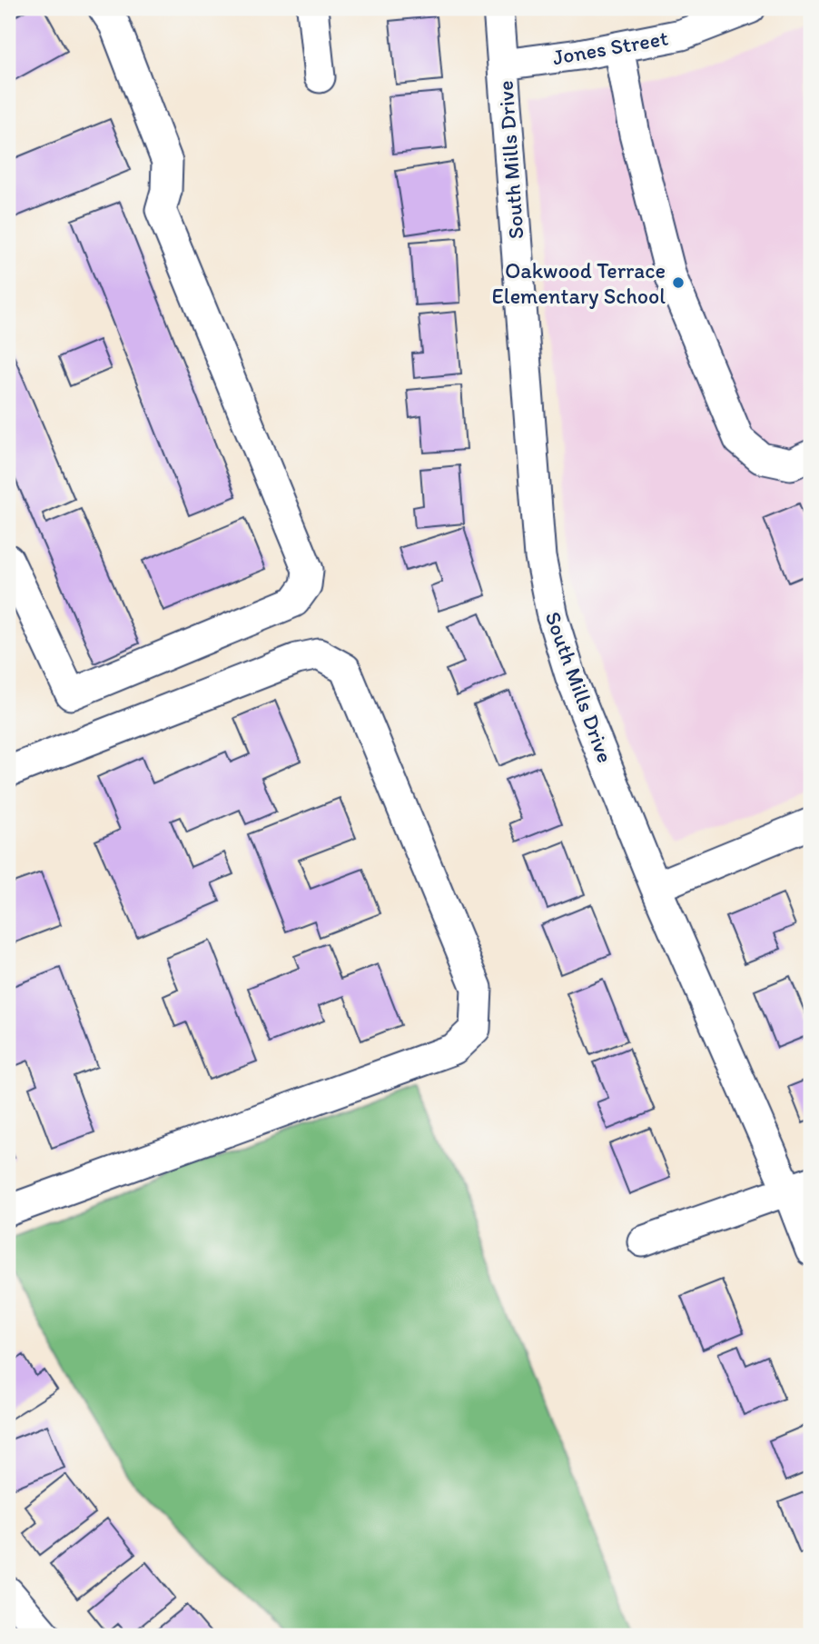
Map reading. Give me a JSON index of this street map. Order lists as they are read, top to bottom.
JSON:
{
  "streets": {
    "street": ["Jones Street", "South Mills Drive"]
  },
  "crossings": [
    ["Jones Street", "South Mills Drive"]
  ],
  "places": ["Oakwood Terrace Elementary School"]
}
